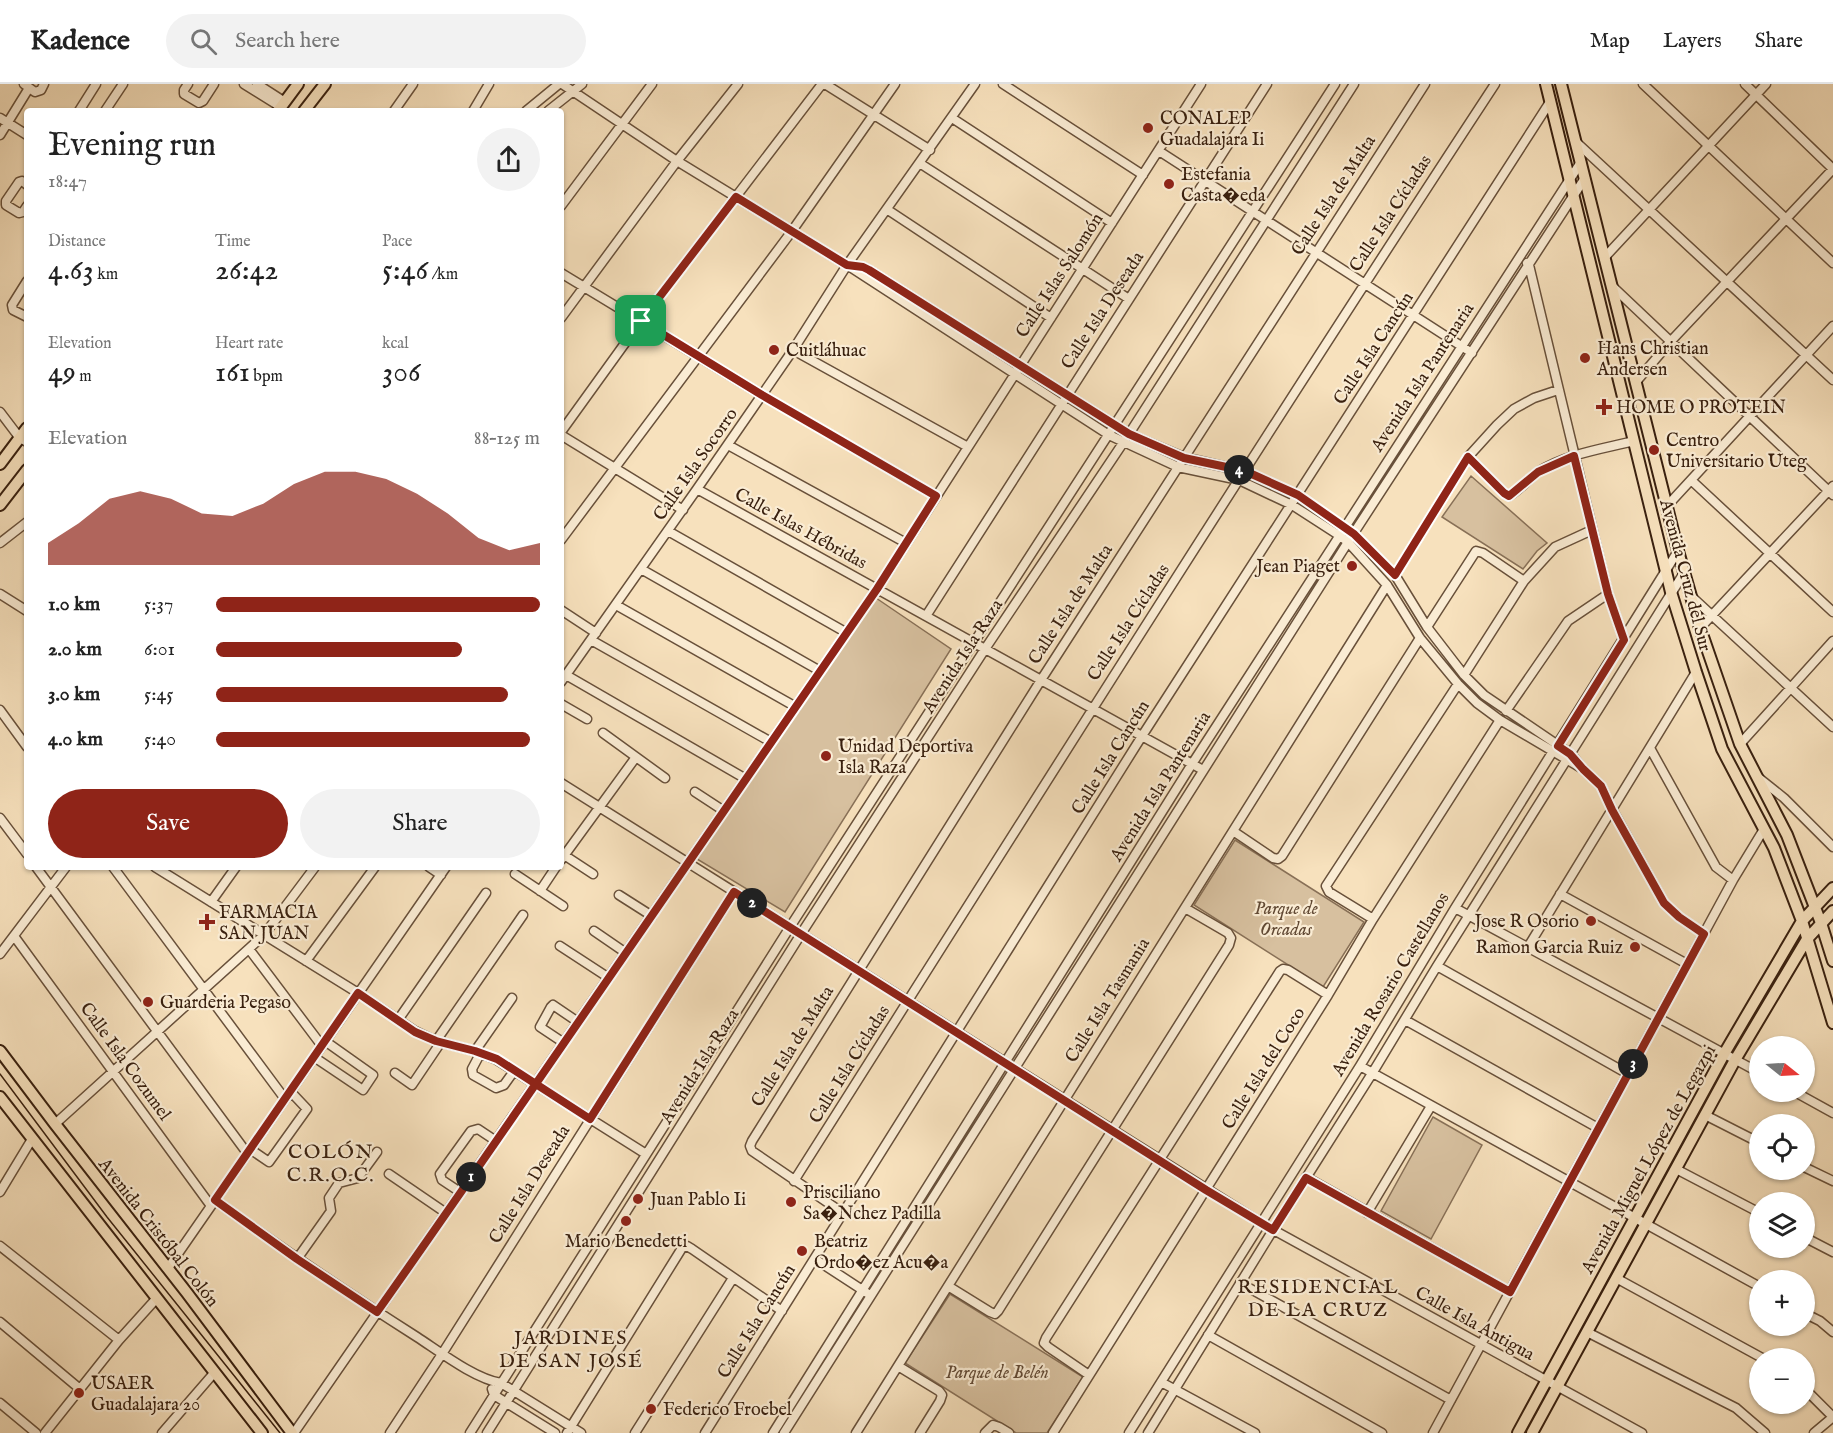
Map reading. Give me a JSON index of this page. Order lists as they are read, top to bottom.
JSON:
{
  "streets": {
    "main road": ["Avenida Cruz del Sur", "Avenida Miguel López de Legazpi", "Avenida Cristóbal Colón"],
    "street": [
      "Calle Isla de Malta",
      "Calle Isla Cícladas",
      "Calle Islas Salomón",
      "Calle Isla Deseada",
      "Calle Isla Cancún",
      "Avenida Isla Pantenaria",
      "Calle Isla Socorro",
      "Calle Islas Hébridas",
      "Avenida Isla Raza",
      "Avenida Rosario Castellanos",
      "Calle Isla Tasmania",
      "Calle Isla Cozumel",
      "Calle Isla del Coco",
      "Calle Isla Antigua"
    ]
  },
  "crossings": [
    ["Calle Isla de Malta", "Calle Isla Cícladas"],
    ["Calle Isla de Malta", "Calle Islas Hébridas"],
    ["Calle Isla de Malta", "Calle Isla Antigua"],
    ["Calle Isla Cícladas", "Calle Islas Hébridas"],
    ["Calle Isla Cícladas", "Calle Isla Antigua"],
    ["Calle Islas Salomón", "Calle Islas Hébridas"],
    ["Calle Islas Salomón", "Calle Isla Cozumel"],
    ["Calle Islas Salomón", "Avenida Cristóbal Colón"],
    ["Calle Islas Salomón", "Calle Isla Antigua"],
    ["Calle Isla Deseada", "Calle Islas Hébridas"],
    ["Calle Isla Deseada", "Calle Isla Cozumel"],
    ["Calle Isla Deseada", "Calle Isla Antigua"],
    ["Calle Isla Cancún", "Calle Islas Hébridas"],
    ["Calle Isla Cancún", "Avenida Cruz del Sur"],
    ["Calle Isla Cancún", "Calle Isla Antigua"],
    ["Avenida Isla Pantenaria", "Calle Islas Hébridas"],
    ["Avenida Isla Pantenaria", "Avenida Cruz del Sur"],
    ["Avenida Isla Pantenaria", "Calle Isla Antigua"],
    ["Calle Isla Socorro", "Calle Islas Hébridas"],
    ["Calle Islas Hébridas", "Avenida Isla Raza"],
    ["Avenida Cruz del Sur", "Avenida Rosario Castellanos"],
    ["Avenida Cruz del Sur", "Avenida Miguel López de Legazpi"],
    ["Avenida Isla Raza", "Calle Isla Cozumel"],
    ["Avenida Isla Raza", "Calle Isla Antigua"],
    ["Avenida Rosario Castellanos", "Calle Isla Antigua"],
    ["Calle Isla Tasmania", "Calle Isla Antigua"],
    ["Calle Isla del Coco", "Calle Isla Antigua"],
    ["Avenida Miguel López de Legazpi", "Calle Isla Antigua"]
  ],
  "districts": ["COLÓN C.R.O.C.", "RESIDENCIAL DE LA CRUZ", "JARDINES DE SAN JOSÉ"],
  "parks": ["Parque de Orcadas", "Parque de Belén"],
  "places": {
    "other": [
      "CONALEP Guadalajara Ii",
      "Estefania Casta�eda",
      "Cuitláhuac",
      "Hans Christian Andersen",
      "Centro Universitario Uteg",
      "Jean Piaget",
      "Unidad Deportiva Isla Raza",
      "Jose R Osorio",
      "Ramon Garcia Ruiz",
      "Guarderia Pegaso",
      "Juan Pablo Ii",
      "Prisciliano Sa�Nchez Padilla",
      "Mario Benedetti",
      "Beatriz Ordo�ez Acu�a",
      "USAER Guadalajara 20",
      "Federico Froebel"
    ],
    "health": ["HOME O PROTEIN", "FARMACIA SAN JUAN"]
  },
  "north": "right",
  "page": {
    "header": "Kadence",
    "search": "Search here",
    "nav": ["Map", "Layers", "Share"],
    "heading": ["Evening run", "18:47"],
    "stats": [
      ["Distance", "4.63 km"],
      ["Time", "26:42"],
      ["Pace", "5:46 /km"],
      ["Elevation", "49 m"],
      ["Heart rate", "161 bpm"],
      ["kcal", "306"]
    ],
    "chart": ["Elevation", "88–125 m"],
    "pins": [
      "4",
      "2",
      "3",
      "1"
    ],
    "list": [
      {
        "name": "1.0 km",
        "note": "5:37"
      },
      {
        "name": "2.0 km",
        "note": "6:01"
      },
      {
        "name": "3.0 km",
        "note": "5:45"
      },
      {
        "name": "4.0 km",
        "note": "5:40"
      }
    ],
    "buttons": ["Save", "Share"],
    "map_buttons": ["+", "−"]
  }
}
